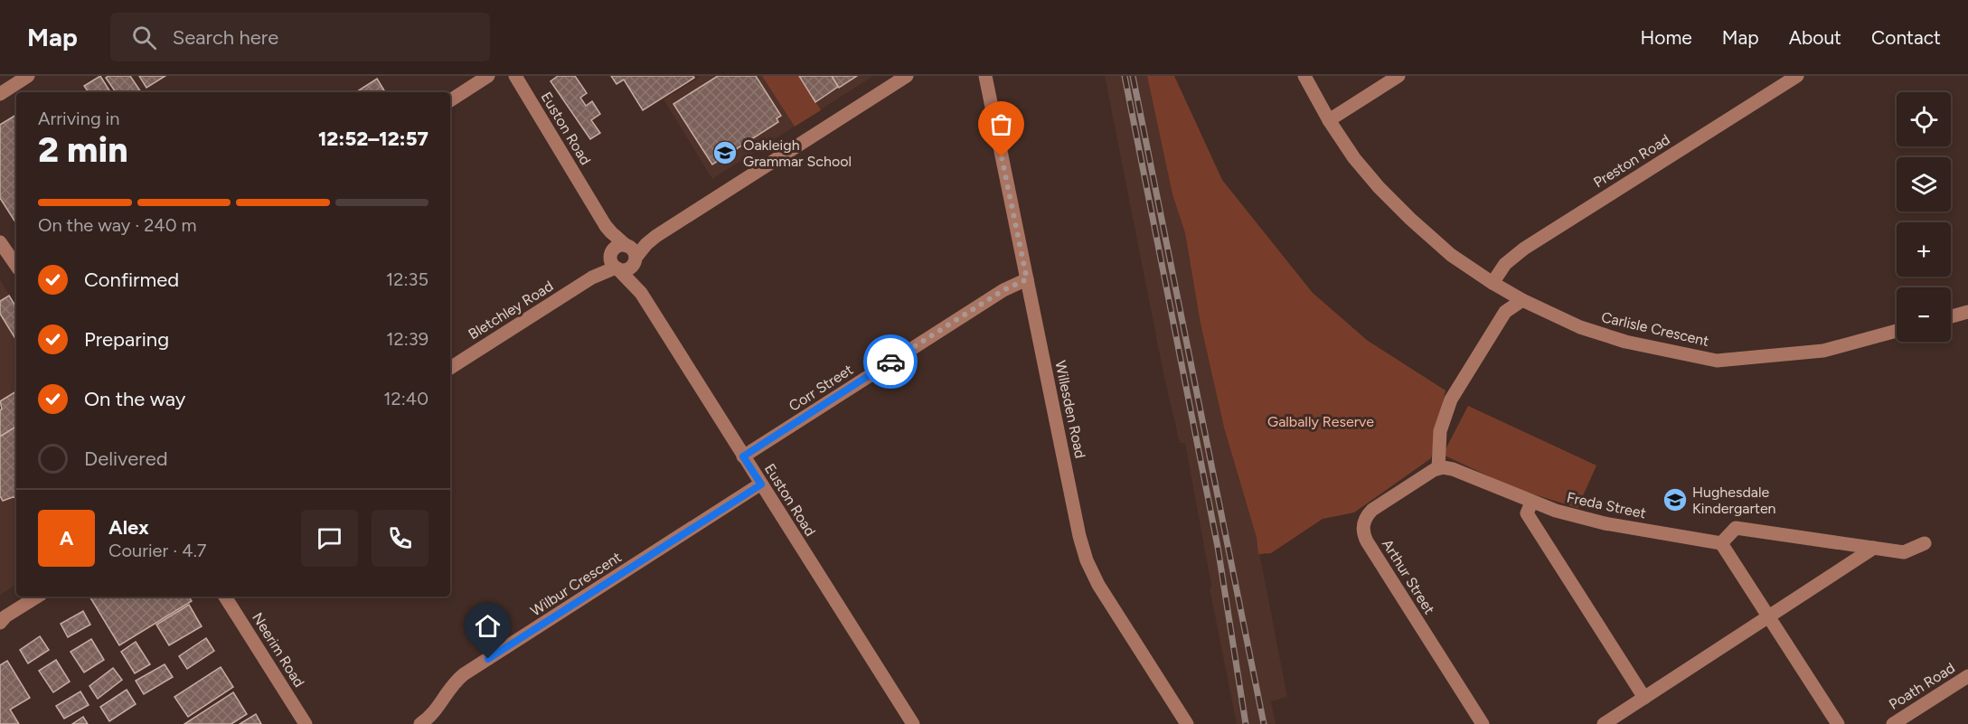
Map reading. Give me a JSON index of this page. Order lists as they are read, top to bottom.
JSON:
{
  "streets": {
    "street": [
      "Euston Road",
      "Preston Road",
      "Bletchley Road",
      "Carlisle Crescent",
      "Corr Street",
      "Willesden Road",
      "Freda Street",
      "Arthur Street",
      "Wilbur Crescent",
      "Neerim Road",
      "Poath Road"
    ]
  },
  "crossings": [
    ["Euston Road", "Bletchley Road"],
    ["Euston Road", "Corr Street"],
    ["Euston Road", "Wilbur Crescent"],
    ["Preston Road", "Carlisle Crescent"],
    ["Corr Street", "Willesden Road"],
    ["Freda Street", "Arthur Street"]
  ],
  "parks": ["Galbally Reserve"],
  "places": {
    "school or university": ["Oakleigh Grammar School", "Hughesdale Kindergarten"]
  },
  "page": {
    "header": "Map",
    "search": "Search here",
    "nav": [
      "Home",
      "Map",
      "About",
      "Contact"
    ],
    "map_buttons": ["+", "−"],
    "heading": ["2 min", "Arriving in", "12:52–12:57"],
    "panel": ["Alex", "Courier · 4.7"],
    "bar": "On the way · 240 m",
    "list": [
      ["Confirmed", "12:35"],
      ["Preparing", "12:39"],
      ["On the way", "12:40"],
      "Delivered"
    ],
    "round": "A"
  }
}
